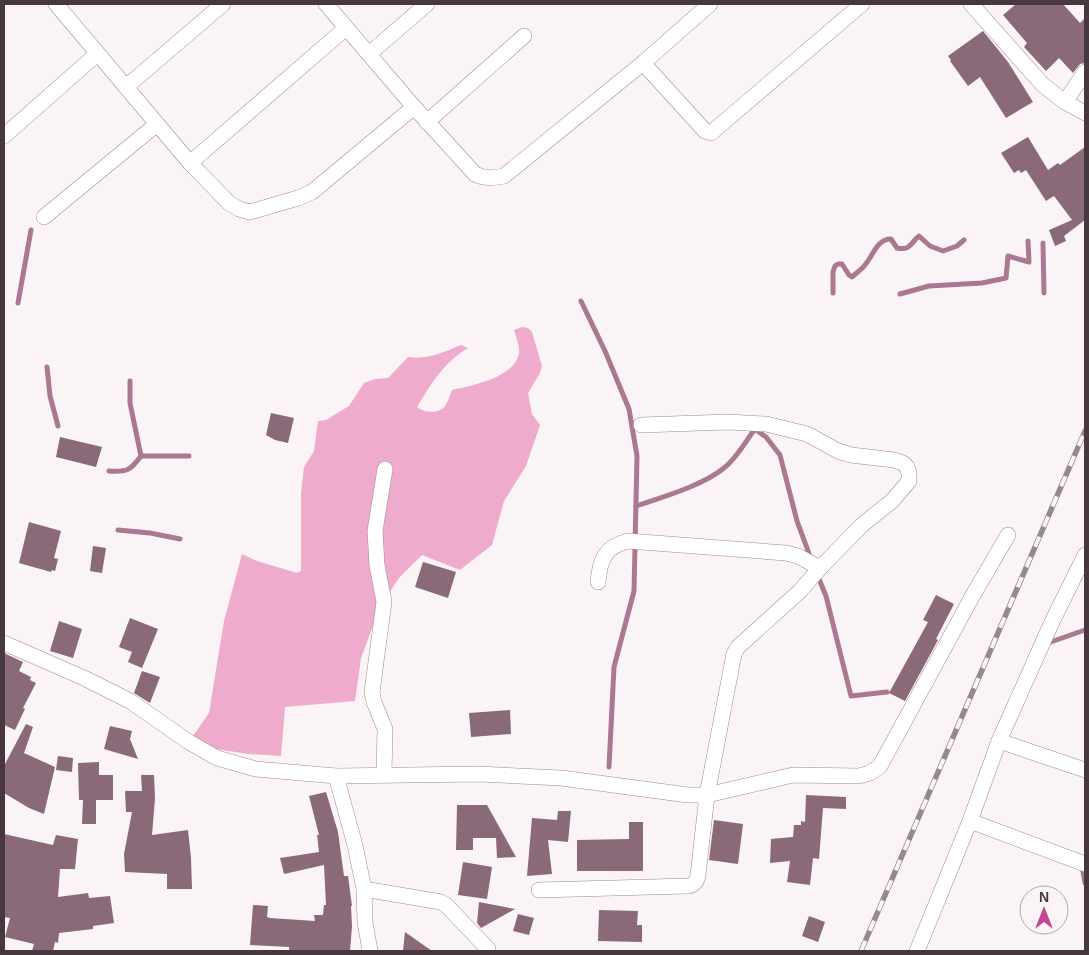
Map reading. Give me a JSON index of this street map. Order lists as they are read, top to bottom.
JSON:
{
  "north": "top"
}
